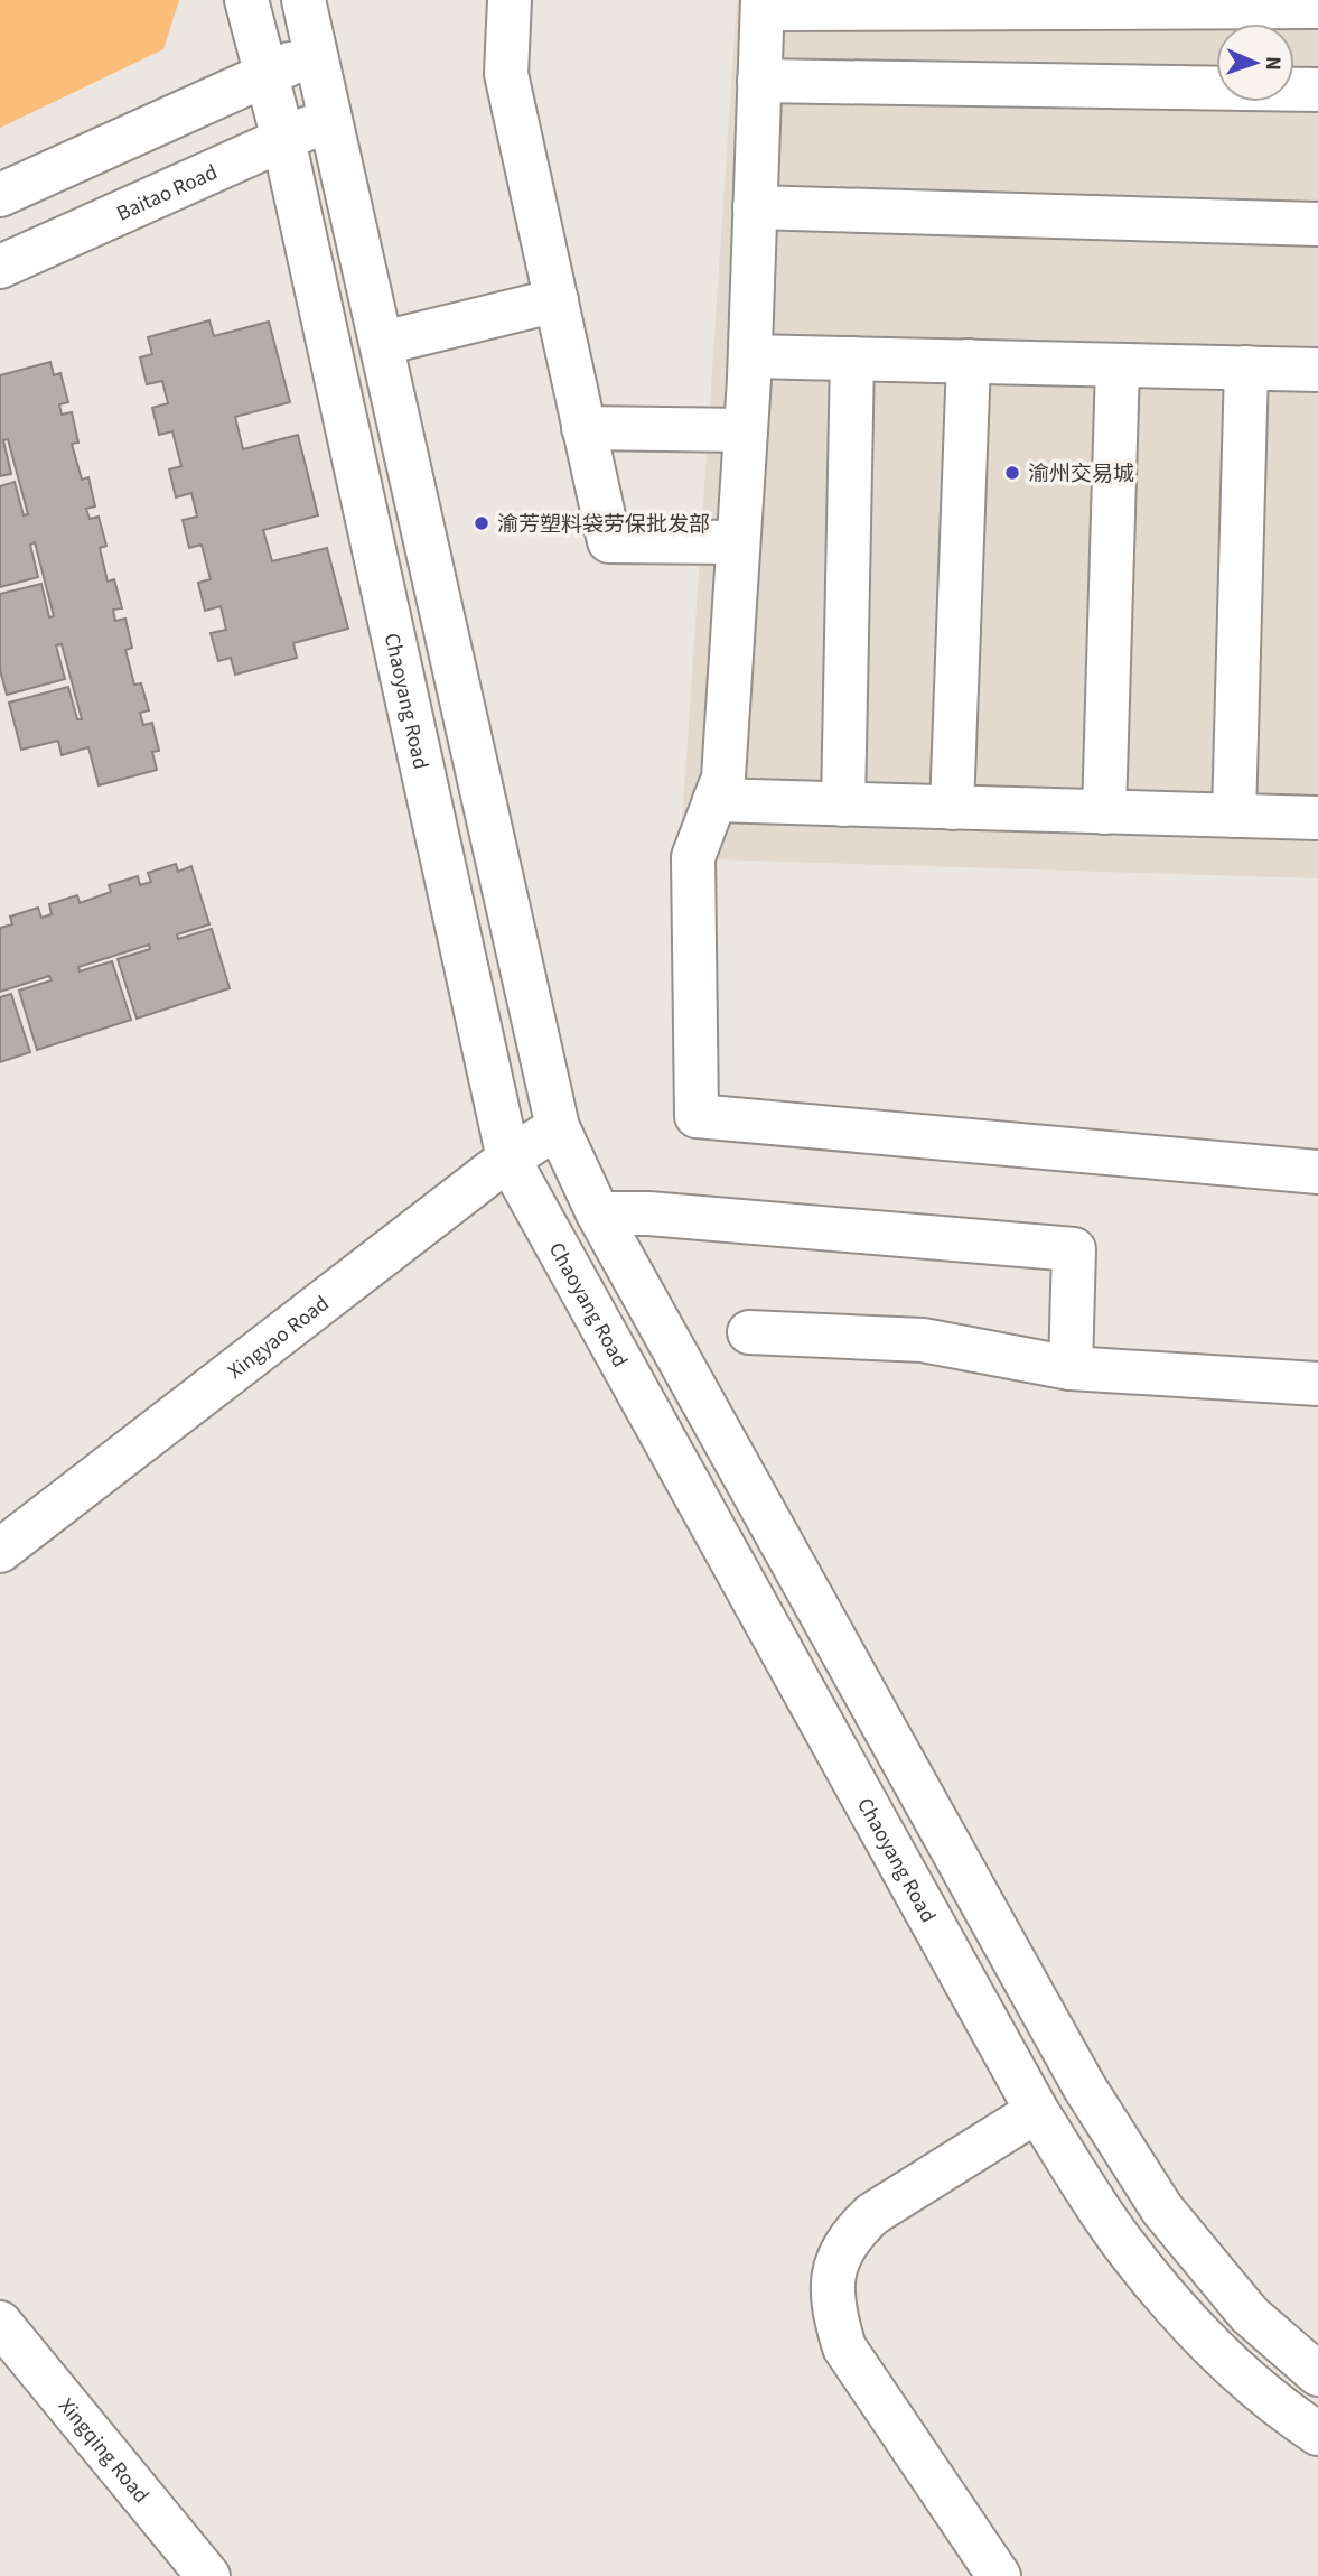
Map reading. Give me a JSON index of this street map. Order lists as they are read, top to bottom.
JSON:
{
  "streets": {
    "main road": [
      "Baitao Road",
      "Chaoyang Road",
      "Xingyao Road",
      "Xingqing Road"
    ]
  },
  "crossings": [
    ["Baitao Road", "Chaoyang Road"],
    ["Chaoyang Road", "Xingyao Road"]
  ],
  "places": ["渝州交易城", "渝芳塑料袋劳保批发部"],
  "north": "right"
}
